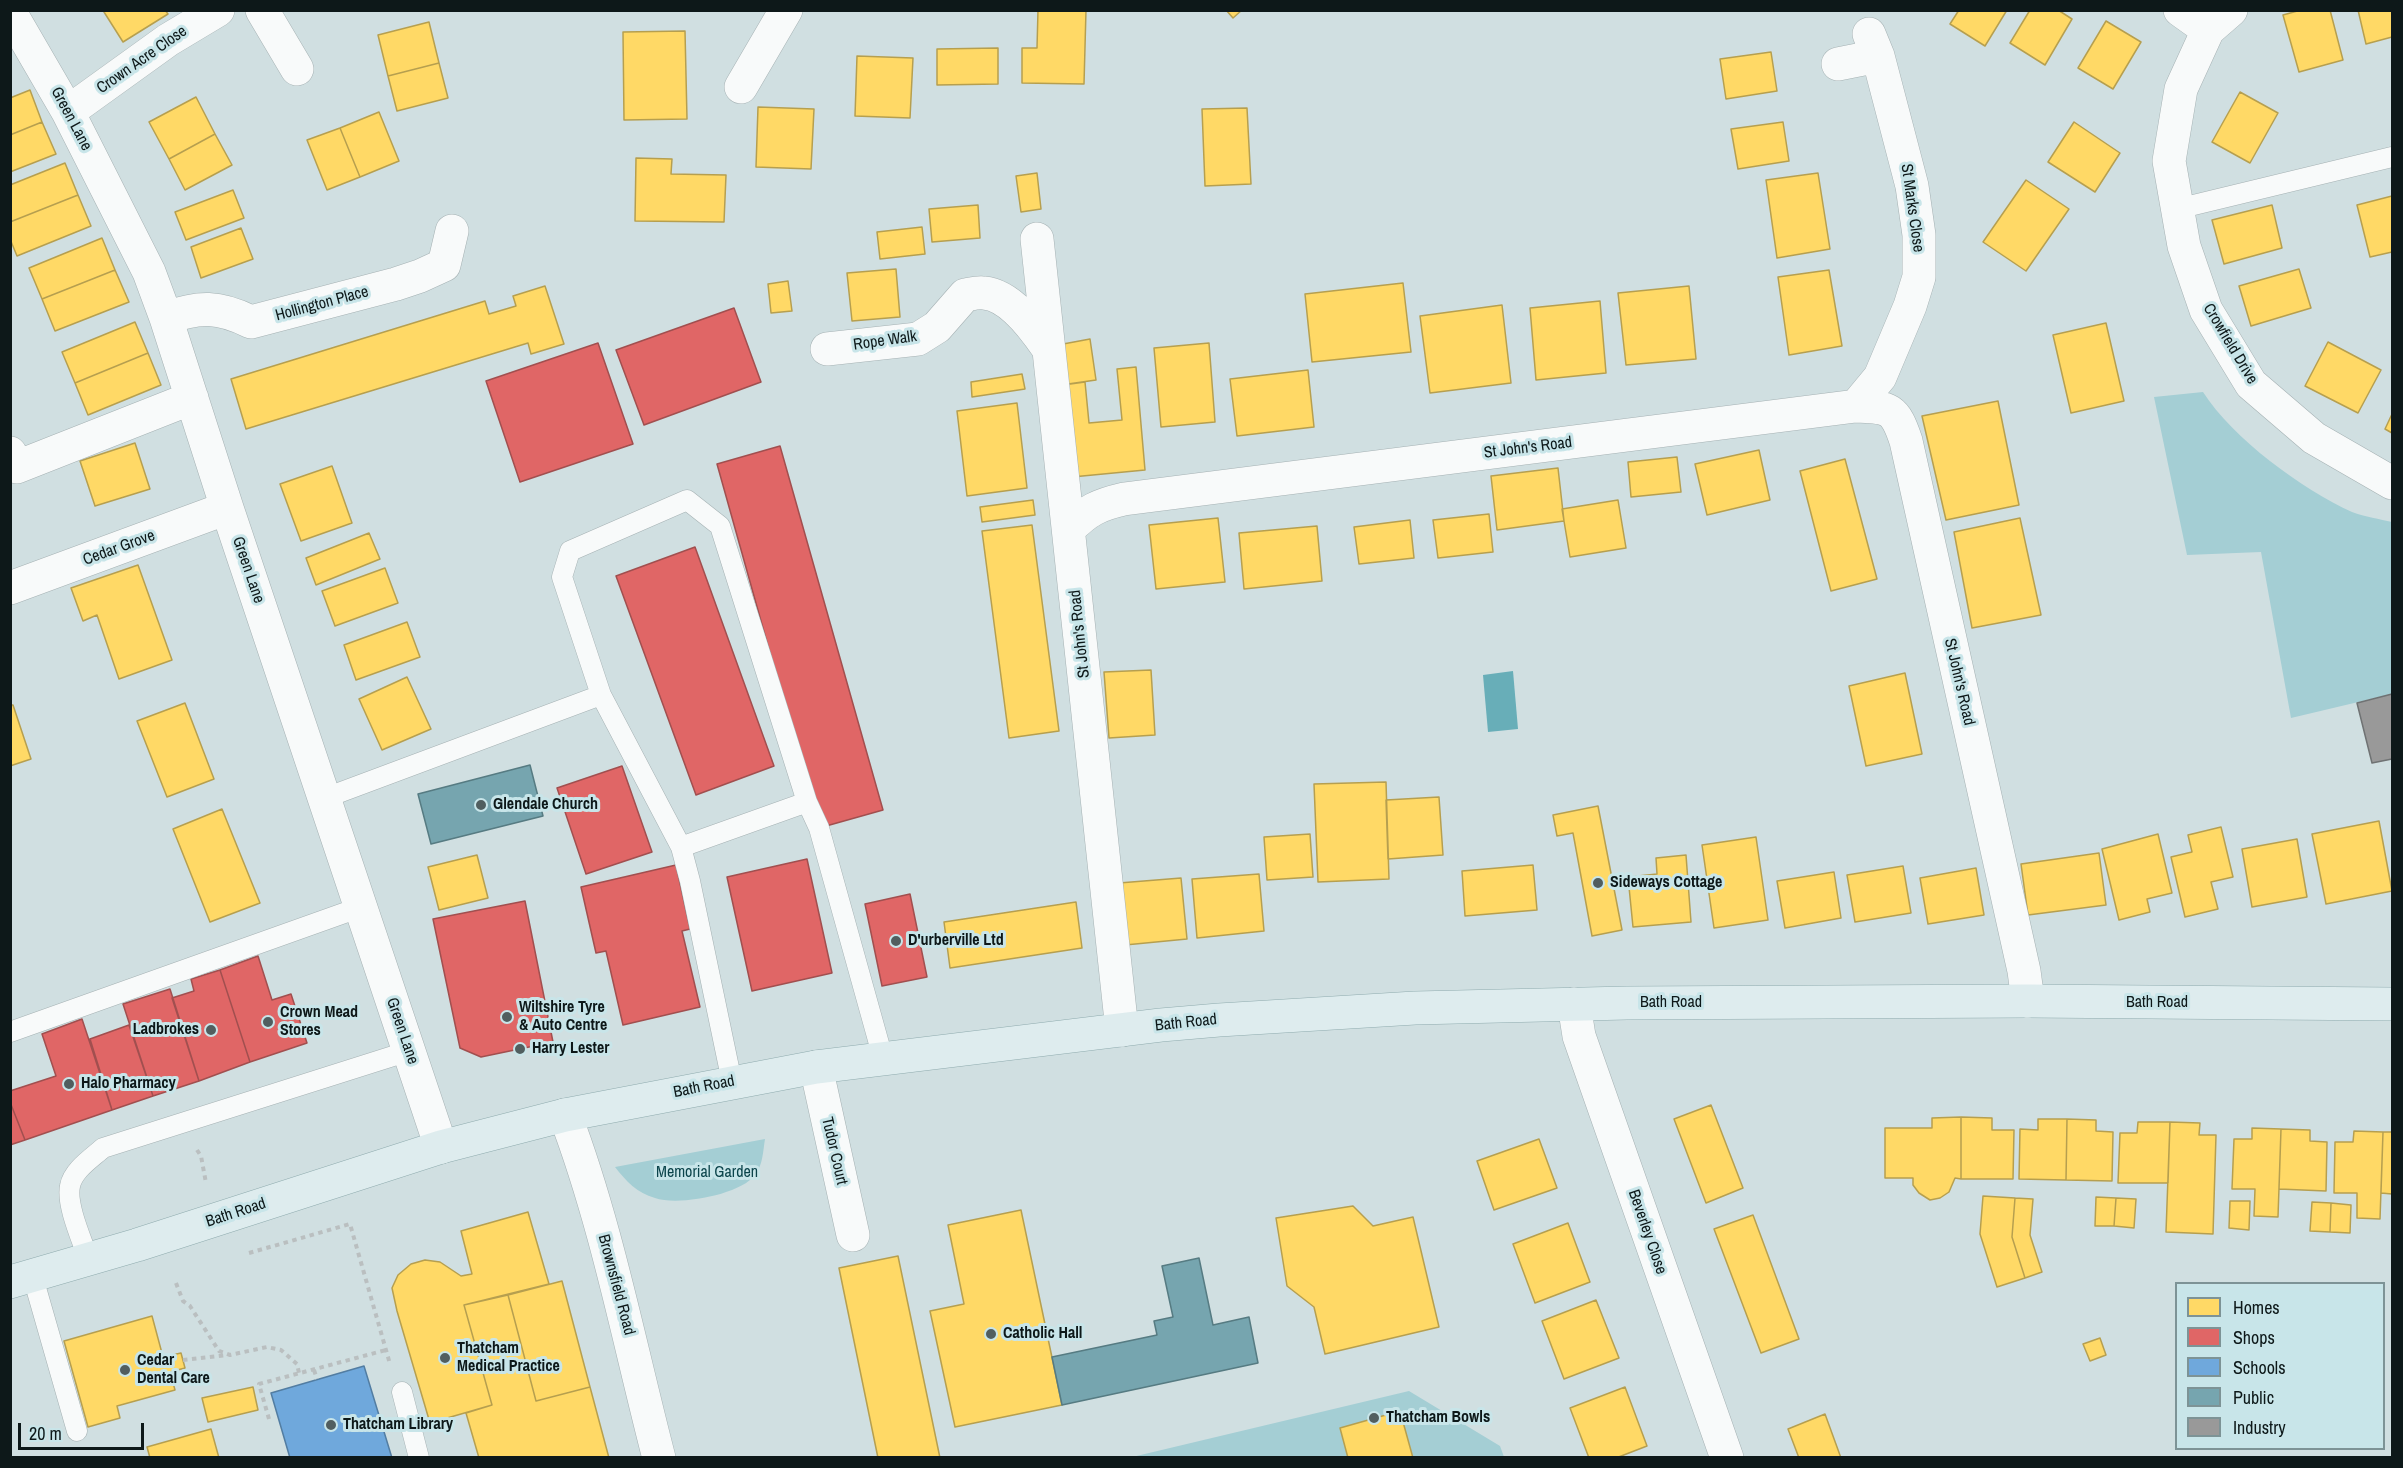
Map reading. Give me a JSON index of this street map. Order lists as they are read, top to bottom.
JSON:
{
  "streets": {
    "main road": ["Bath Road"],
    "street": [
      "Crown Acre Close",
      "Green Lane",
      "St Marks Close",
      "Hollington Place",
      "Rope Walk",
      "Crowfield Drive",
      "St John's Road",
      "Cedar Grove",
      "Tudor Court",
      "Beverley Close",
      "Brownsfield Road"
    ]
  },
  "crossings": [
    ["Crown Acre Close", "Green Lane"],
    ["Green Lane", "Hollington Place"],
    ["Green Lane", "Cedar Grove"],
    ["Green Lane", "Bath Road"],
    ["St Marks Close", "St John's Road"],
    ["Rope Walk", "St John's Road"],
    ["St John's Road", "Bath Road"],
    ["Bath Road", "Tudor Court"],
    ["Bath Road", "Beverley Close"],
    ["Bath Road", "Brownsfield Road"]
  ],
  "parks": ["Memorial Garden"],
  "places": [
    "Glendale Church",
    "Sideways Cottage",
    "D'urberville Ltd",
    "Wiltshire Tyre & Auto Centre",
    "Crown Mead Stores",
    "Ladbrokes",
    "Harry Lester",
    "Halo Pharmacy",
    "Catholic Hall",
    "Thatcham Medical Practice",
    "Cedar Dental Care",
    "Thatcham Bowls",
    "Thatcham Library"
  ],
  "legend": [
    "Homes",
    "Shops",
    "Schools",
    "Public",
    "Industry"
  ],
  "scale_bar": "20 m"
}
